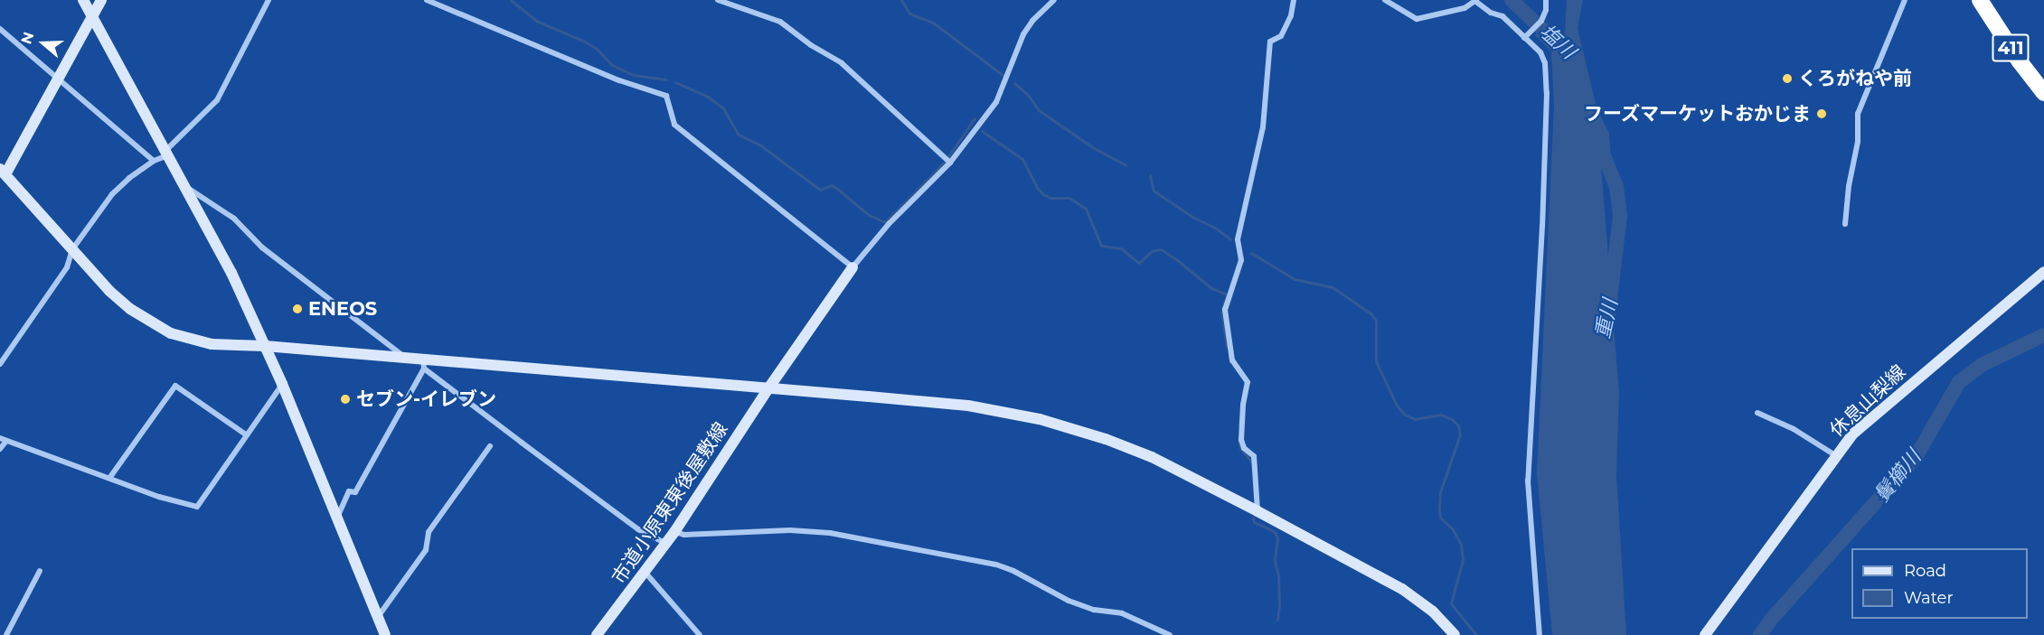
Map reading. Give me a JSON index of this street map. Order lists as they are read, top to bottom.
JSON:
{
  "streets": {
    "highway": ["411"],
    "street": ["休息山梨線", "市道小原東東後屋敷線"]
  },
  "water": ["塩川", "重川", "鬢櫛川"],
  "places": [
    "くろがねや前",
    "フーズマーケットおかじま",
    "ENEOS",
    "セブン-イレブン"
  ],
  "legend": ["Road", "Water"],
  "north": "left"
}
